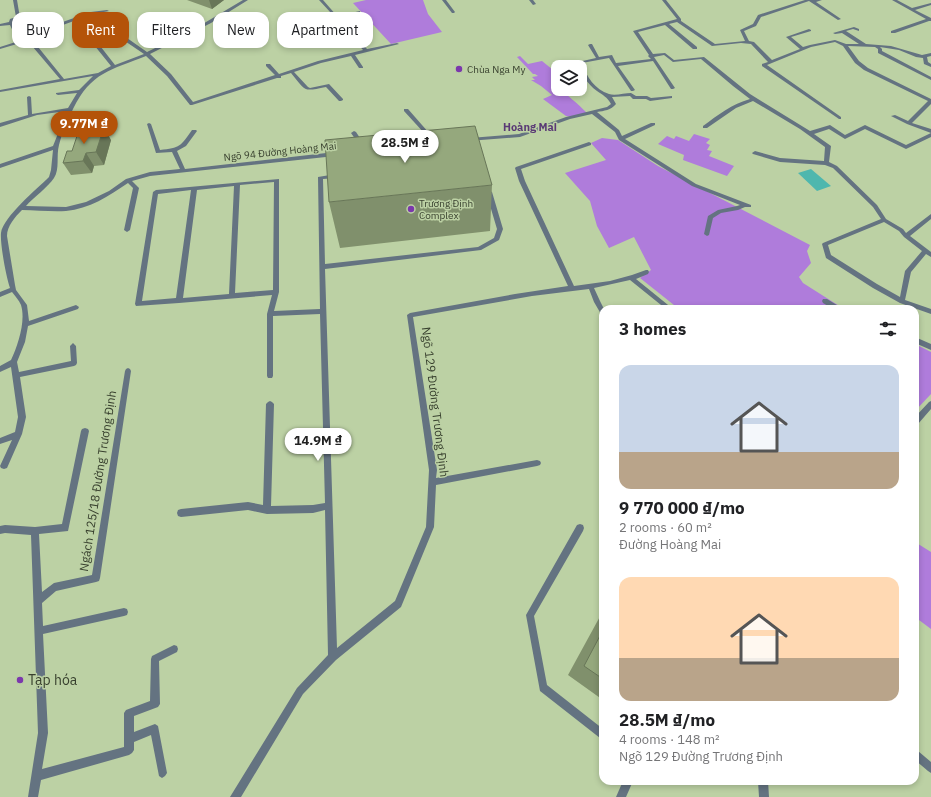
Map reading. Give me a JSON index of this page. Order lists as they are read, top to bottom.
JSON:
{
  "streets": {
    "street": ["Ngõ 94 Đường Hoàng Mai", "Ngõ 129 Đường Trương Định", "Ngách 125/18 Đường Trương Định"]
  },
  "districts": ["Hoàng Mai"],
  "places": ["Chùa Nga My", "Trương Định Complex", "Tạp hóa"],
  "page": {
    "chip": [
      "Buy",
      "Rent",
      "Filters",
      "New",
      "Apartment"
    ],
    "price": ["9.77M ₫", "28.5M ₫", "14.9M ₫"],
    "heading": "3 homes",
    "list": [
      {
        "name": "9 770 000 ₫/mo",
        "note": "2 rooms · 60 m² · Đường Hoàng Mai"
      },
      {
        "name": "28.5M ₫/mo",
        "note": "4 rooms · 148 m² · Ngõ 129 Đường Trương Định"
      }
    ]
  }
}
